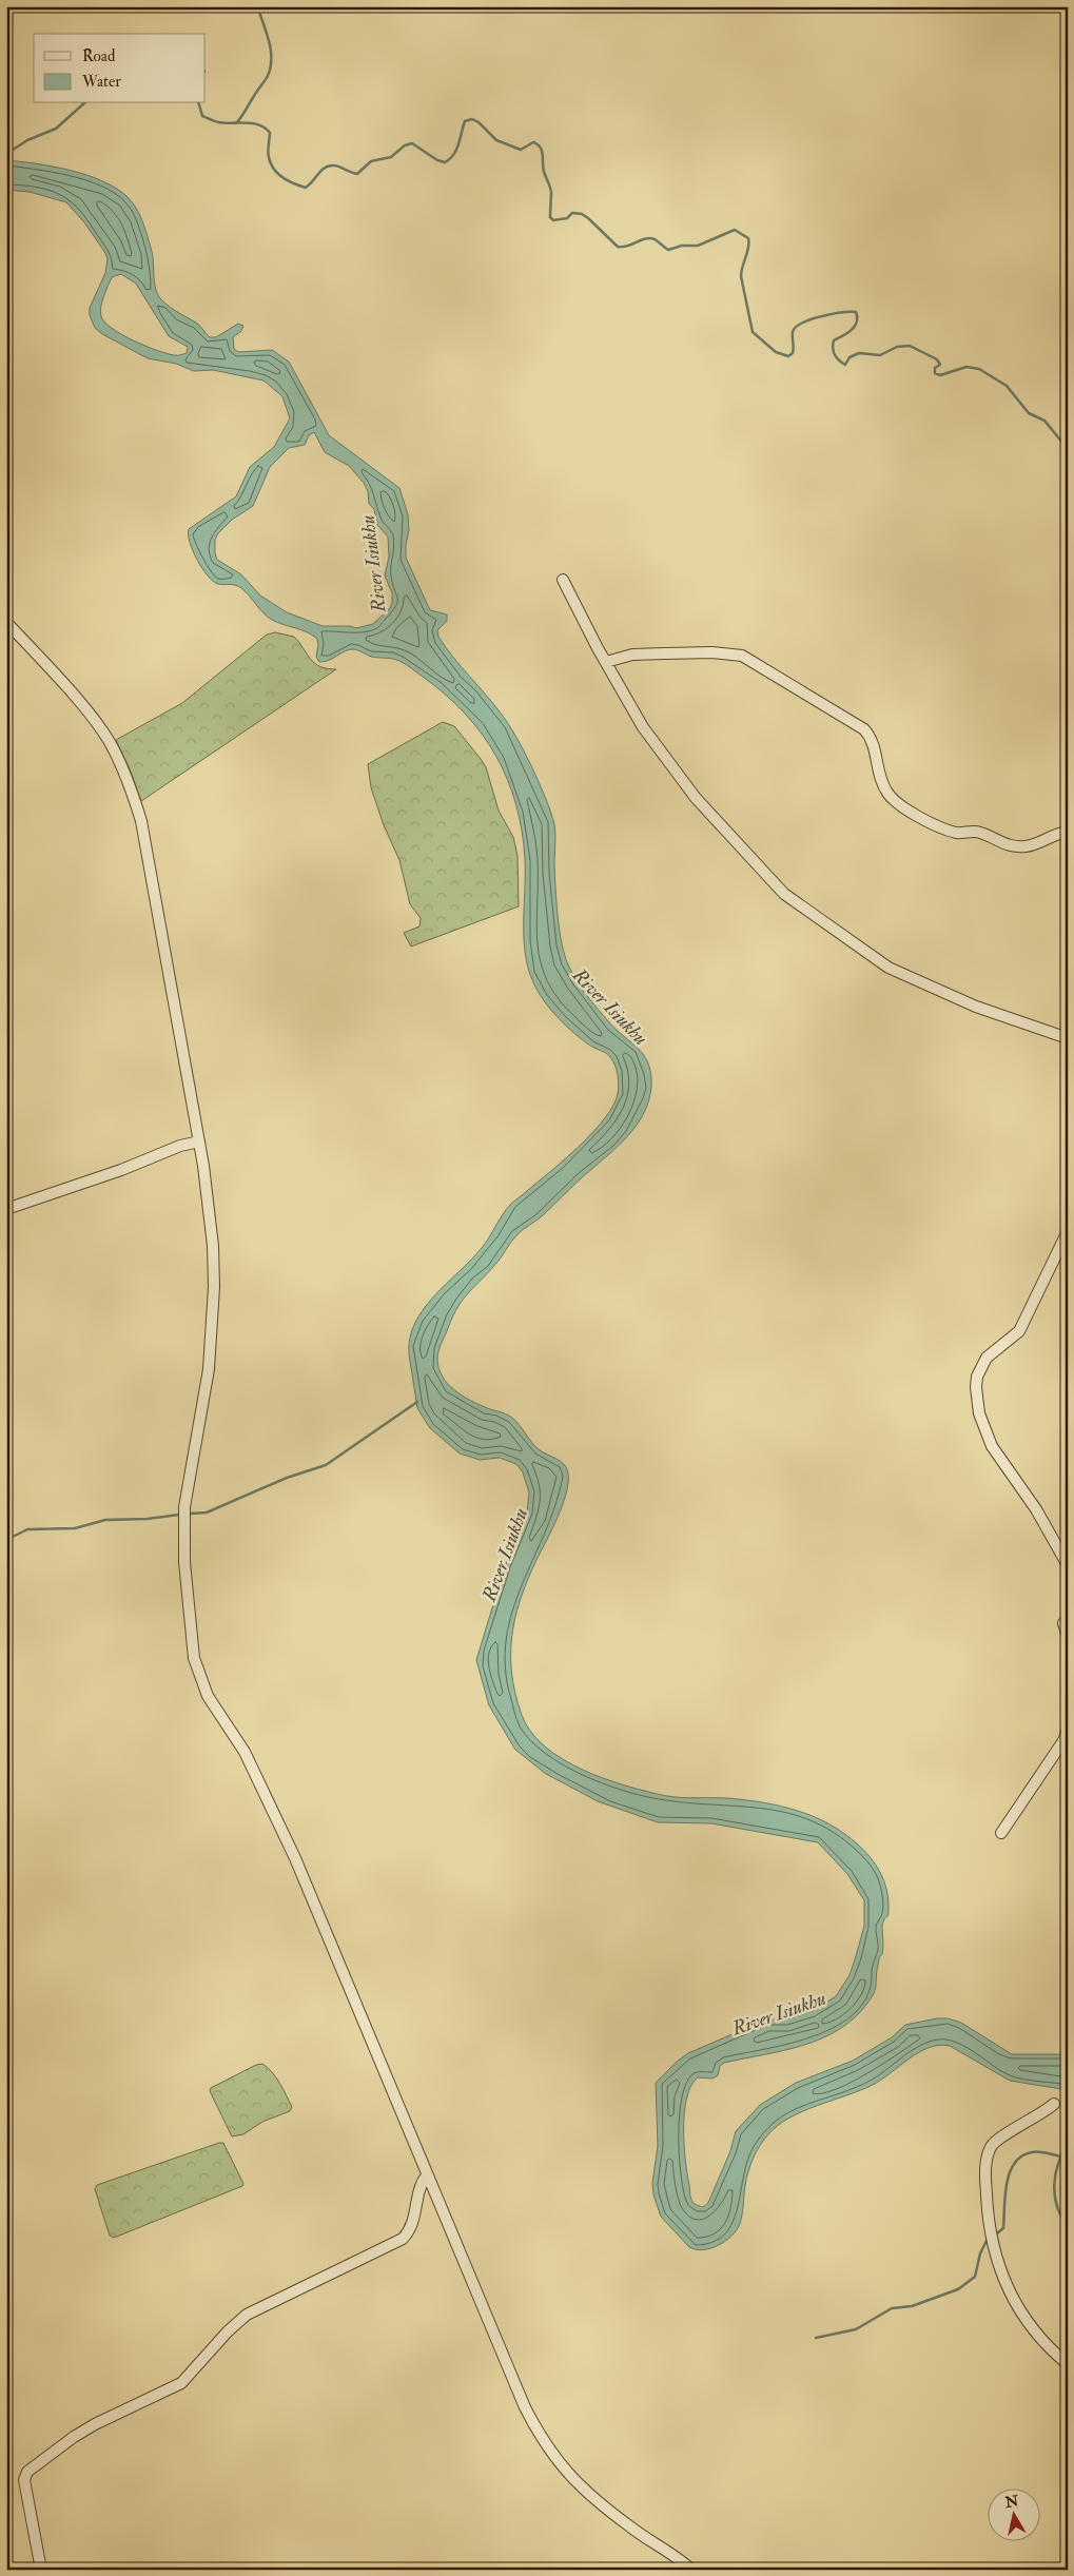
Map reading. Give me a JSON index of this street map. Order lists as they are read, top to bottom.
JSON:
{
  "water": ["River Isiukhu"],
  "legend": ["Road", "Water"],
  "north": "top"
}
